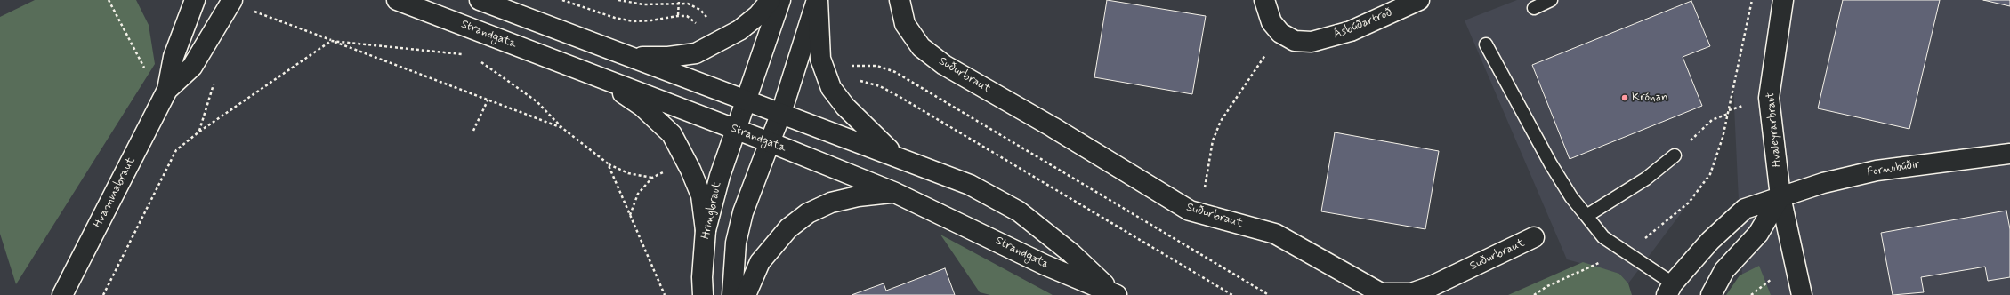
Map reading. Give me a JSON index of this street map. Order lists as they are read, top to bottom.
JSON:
{
  "streets": {
    "main road": [
      "Ásbúðartröð",
      "Strandgata",
      "Suðurbraut",
      "Hvaleyrarbraut",
      "Fornubúðir",
      "Hvammabraut",
      "Hringbraut"
    ]
  },
  "crossings": [
    ["Strandgata", "Hringbraut"],
    ["Hvaleyrarbraut", "Fornubúðir"]
  ],
  "places": ["Krónan"]
}
